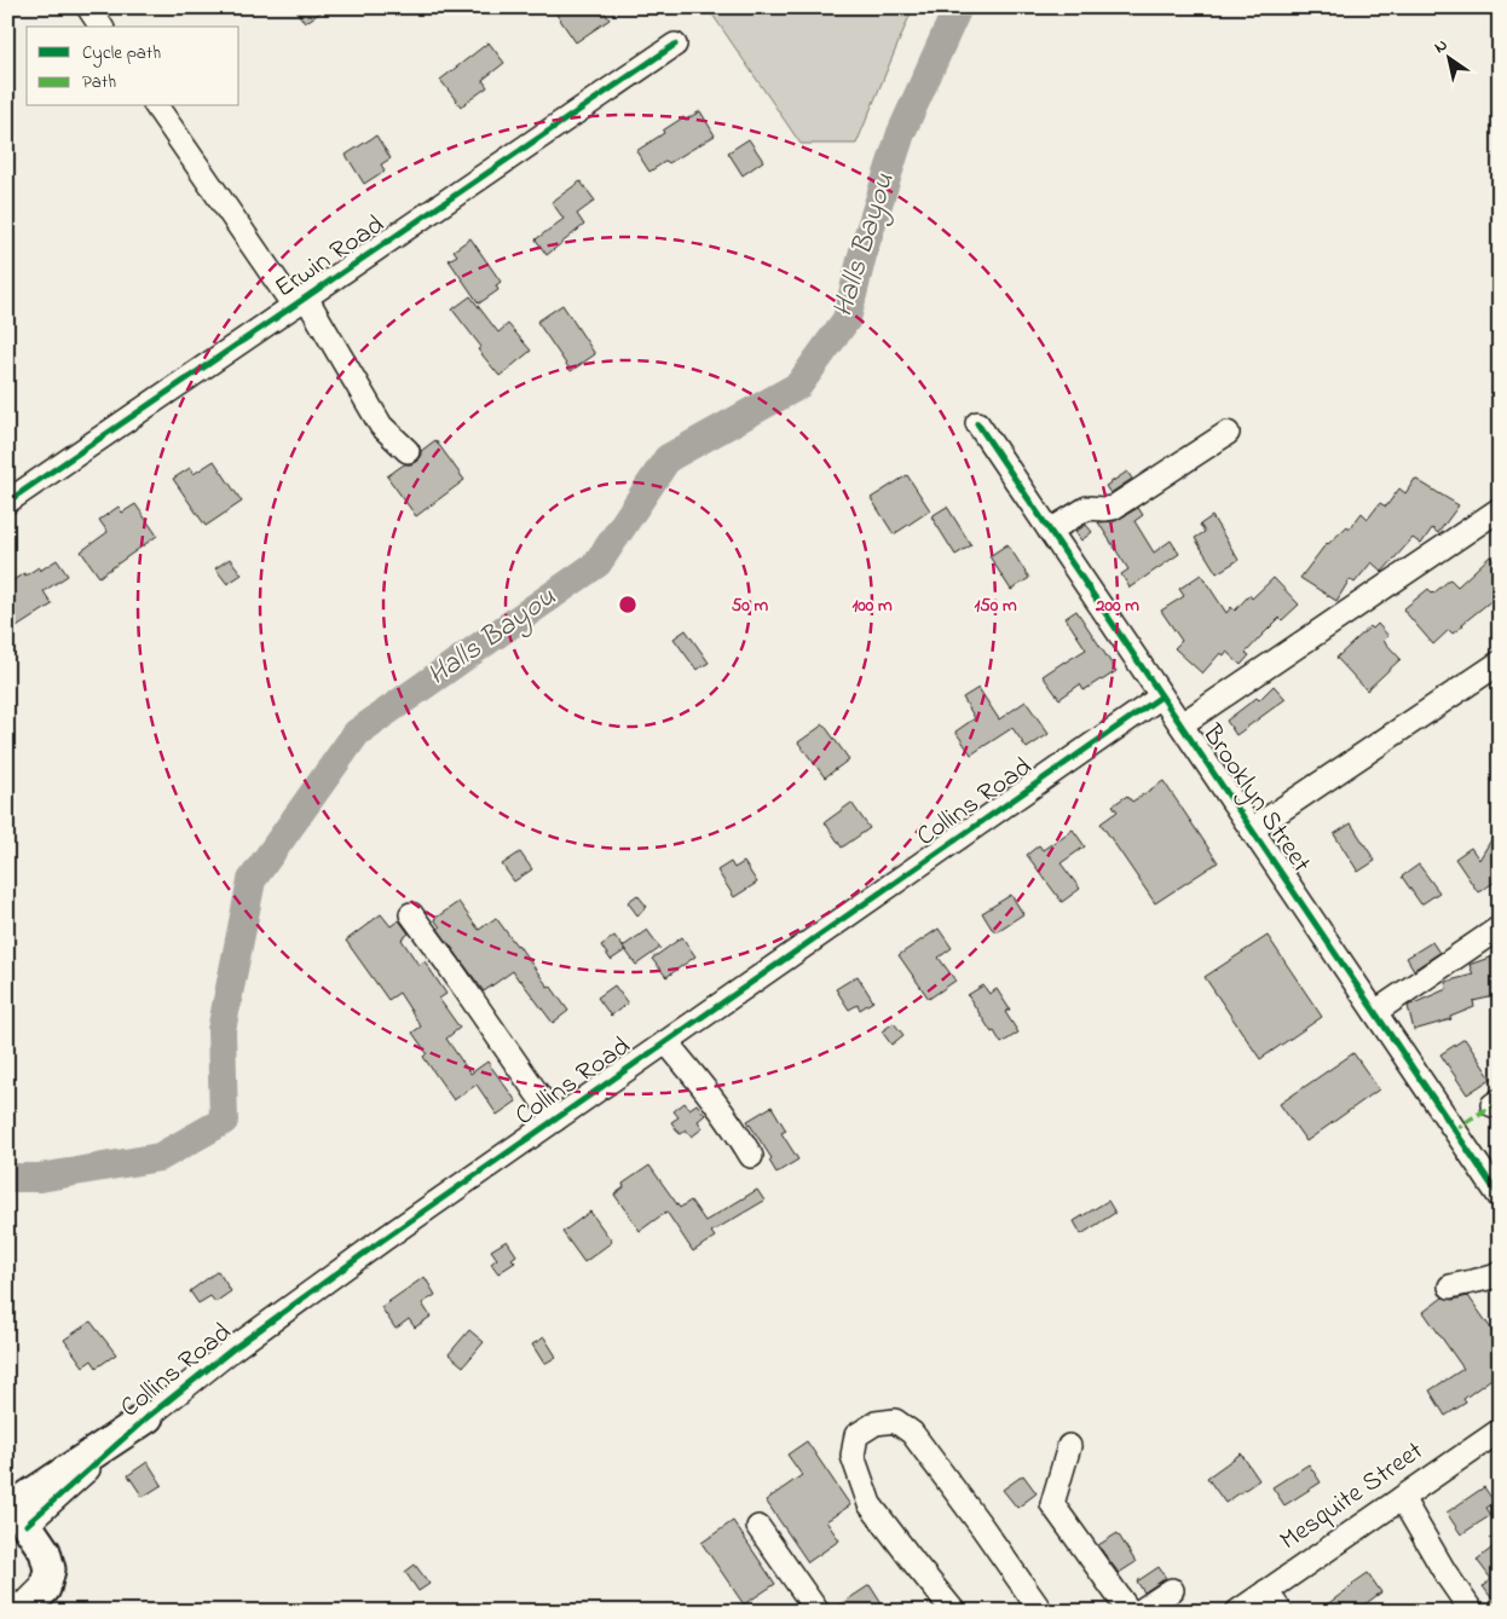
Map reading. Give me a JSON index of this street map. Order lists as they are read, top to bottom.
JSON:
{
  "streets": {
    "street": [
      "Erwin Road",
      "Brooklyn Street",
      "Collins Road",
      "Mesquite Street"
    ]
  },
  "crossings": [
    ["Brooklyn Street", "Collins Road"]
  ],
  "water": ["Halls Bayou"],
  "legend": ["Cycle path", "Path"],
  "north": "top left",
  "rings": [
    "50 m",
    "100 m",
    "150 m",
    "200 m"
  ]
}
